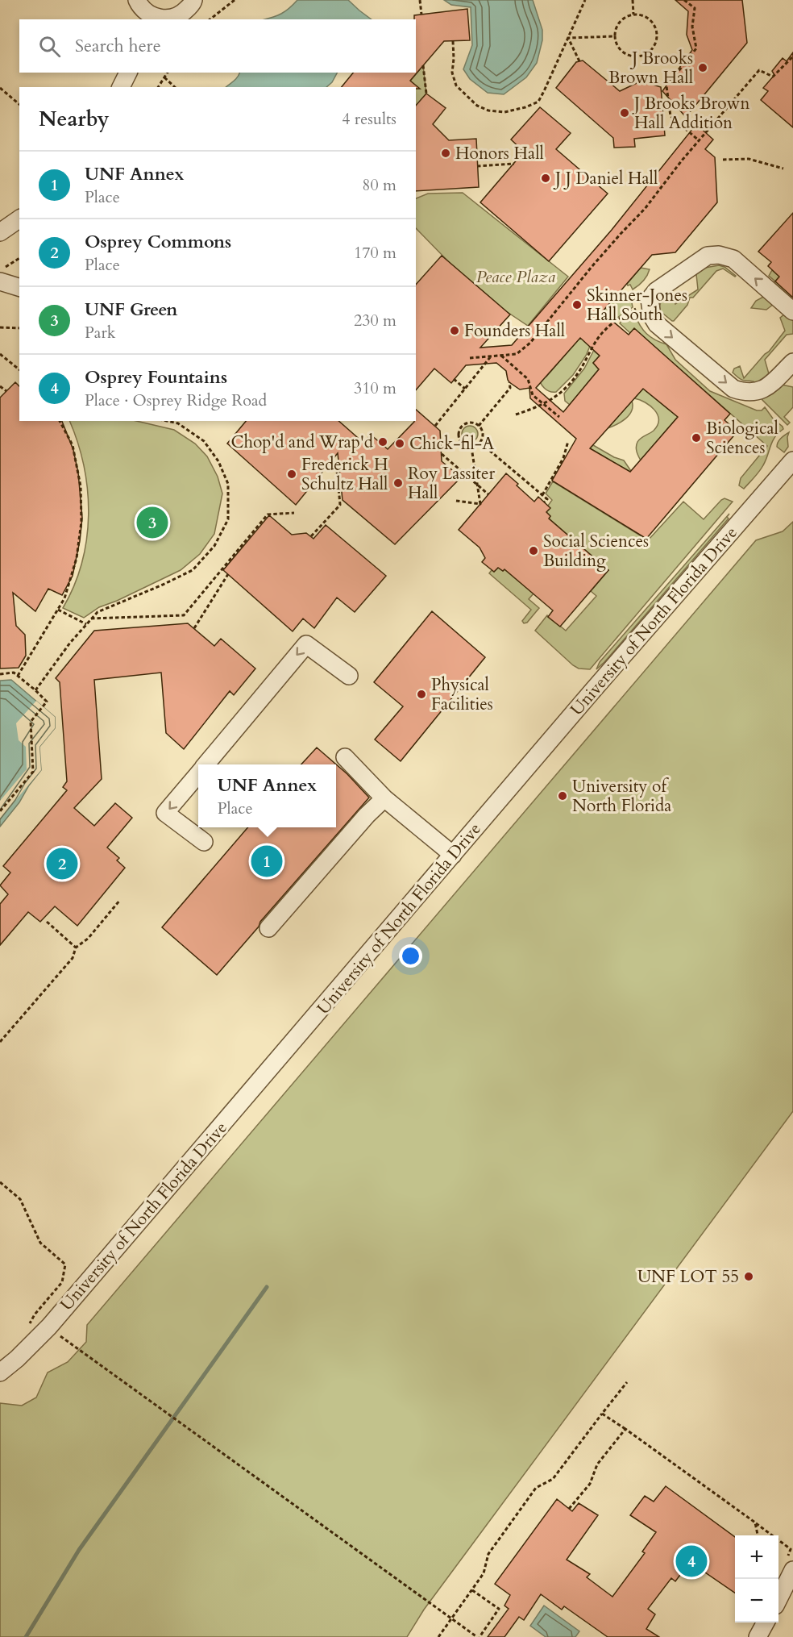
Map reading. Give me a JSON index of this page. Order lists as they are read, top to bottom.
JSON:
{
  "streets": {
    "street": ["University of North Florida Drive"]
  },
  "parks": ["Peace Plaza"],
  "places": [
    "J Brooks Brown Hall",
    "J Brooks Brown Hall Addition",
    "Honors Hall",
    "J J Daniel Hall",
    "Skinner-Jones Hall South",
    "Founders Hall",
    "Biological Sciences",
    "Chop'd and Wrap'd",
    "Chick-fil-A",
    "Frederick H Schultz Hall",
    "Roy Lassiter Hall",
    "Social Sciences Building",
    "Physical Facilities",
    "University of North Florida",
    "UNF LOT 55"
  ],
  "page": {
    "search": "Search here",
    "heading": ["Nearby", "4 results"],
    "list": [
      {
        "mark": "1",
        "name": "UNF Annex",
        "note": "Place",
        "value": "80 m"
      },
      {
        "mark": "2",
        "name": "Osprey Commons",
        "note": "Place",
        "value": "170 m"
      },
      {
        "mark": "3",
        "name": "UNF Green",
        "note": "Park",
        "value": "230 m"
      },
      {
        "mark": "4",
        "name": "Osprey Fountains",
        "note": "Place · Osprey Ridge Road",
        "value": "310 m"
      }
    ],
    "pins": [
      "3",
      "1",
      "2",
      "4"
    ],
    "popup": ["UNF Annex", "Place"],
    "map_buttons": ["+", "−"]
  }
}
